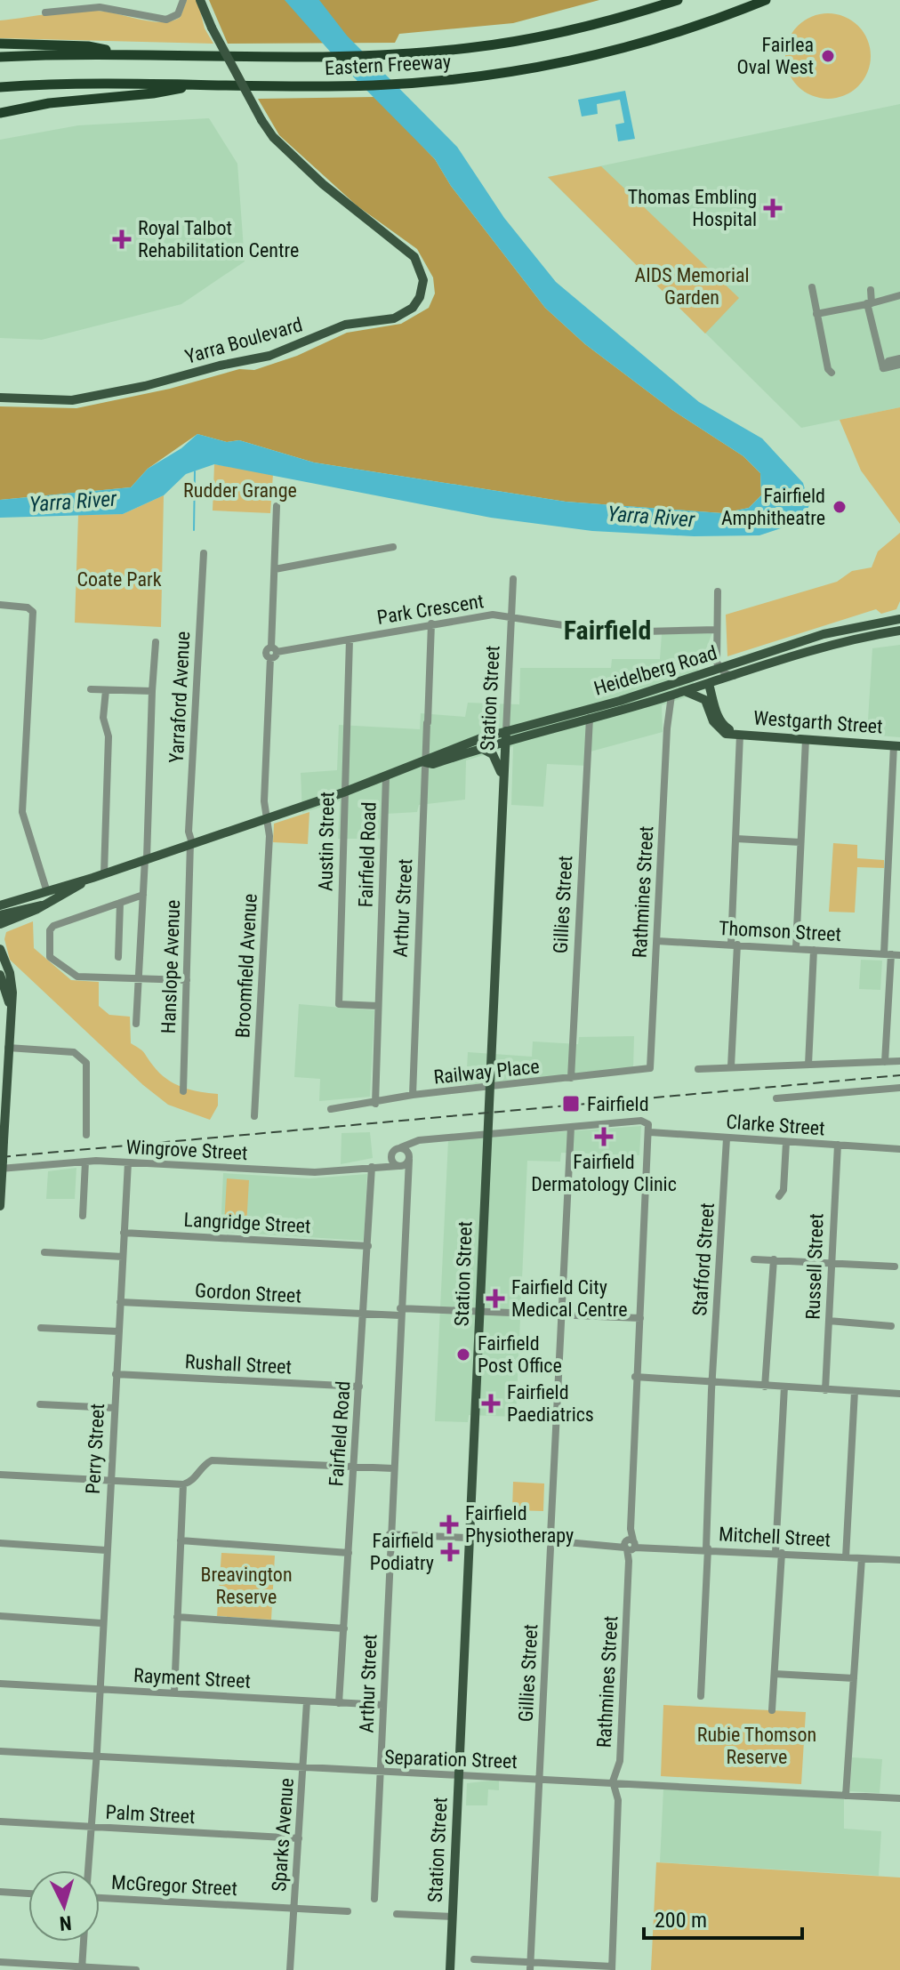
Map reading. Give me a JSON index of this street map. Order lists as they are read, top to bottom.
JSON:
{
  "streets": {
    "highway": ["Eastern Freeway"],
    "main road": [
      "Yarra Boulevard",
      "Heidelberg Road",
      "Station Street",
      "Westgarth Street"
    ],
    "street": [
      "Park Crescent",
      "Yarraford Avenue",
      "Austin Street",
      "Fairfield Road",
      "Rathmines Street",
      "Gillies Street",
      "Arthur Street",
      "Thomson Street",
      "Broomfield Avenue",
      "Hanslope Avenue",
      "Railway Place",
      "Clarke Street",
      "Wingrove Street",
      "Langridge Street",
      "Stafford Street",
      "Russell Street",
      "Gordon Street",
      "Rushall Street",
      "Perry Street",
      "Mitchell Street",
      "Rayment Street",
      "Separation Street",
      "Palm Street",
      "Sparks Avenue",
      "McGregor Street"
    ]
  },
  "crossings": [
    ["Park Crescent", "Station Street"],
    ["Park Crescent", "Austin Street"],
    ["Park Crescent", "Arthur Street"],
    ["Park Crescent", "Broomfield Avenue"],
    ["Heidelberg Road", "Yarraford Avenue"],
    ["Heidelberg Road", "Station Street"],
    ["Heidelberg Road", "Westgarth Street"],
    ["Heidelberg Road", "Austin Street"],
    ["Heidelberg Road", "Fairfield Road"],
    ["Heidelberg Road", "Rathmines Street"],
    ["Heidelberg Road", "Gillies Street"],
    ["Heidelberg Road", "Arthur Street"],
    ["Heidelberg Road", "Broomfield Avenue"],
    ["Heidelberg Road", "Hanslope Avenue"],
    ["Yarraford Avenue", "Hanslope Avenue"],
    ["Station Street", "Railway Place"],
    ["Station Street", "Gordon Street"],
    ["Station Street", "Mitchell Street"],
    ["Station Street", "Separation Street"],
    ["Austin Street", "Fairfield Road"],
    ["Fairfield Road", "Railway Place"],
    ["Fairfield Road", "Wingrove Street"],
    ["Fairfield Road", "Langridge Street"],
    ["Fairfield Road", "Gordon Street"],
    ["Fairfield Road", "Rushall Street"],
    ["Fairfield Road", "Rayment Street"],
    ["Rathmines Street", "Thomson Street"],
    ["Rathmines Street", "Railway Place"],
    ["Rathmines Street", "Clarke Street"],
    ["Rathmines Street", "Gordon Street"],
    ["Rathmines Street", "Mitchell Street"],
    ["Rathmines Street", "Separation Street"],
    ["Gillies Street", "Railway Place"],
    ["Gillies Street", "Gordon Street"],
    ["Gillies Street", "Mitchell Street"],
    ["Gillies Street", "Separation Street"],
    ["Arthur Street", "Railway Place"],
    ["Arthur Street", "Wingrove Street"],
    ["Arthur Street", "Gordon Street"],
    ["Arthur Street", "Mitchell Street"],
    ["Arthur Street", "Rayment Street"],
    ["Arthur Street", "Separation Street"],
    ["Clarke Street", "Stafford Street"],
    ["Clarke Street", "Russell Street"],
    ["Wingrove Street", "Perry Street"],
    ["Langridge Street", "Perry Street"],
    ["Stafford Street", "Mitchell Street"],
    ["Gordon Street", "Perry Street"],
    ["Rushall Street", "Perry Street"],
    ["Perry Street", "Rayment Street"],
    ["Perry Street", "Separation Street"],
    ["Perry Street", "Palm Street"],
    ["Rayment Street", "Sparks Avenue"],
    ["Separation Street", "Sparks Avenue"],
    ["Palm Street", "Sparks Avenue"],
    ["Sparks Avenue", "McGregor Street"]
  ],
  "districts": ["Fairfield"],
  "water": ["Yarra River"],
  "parks": [
    "AIDS Memorial Garden",
    "Rudder Grange",
    "Coate Park",
    "Breavington Reserve",
    "Rubie Thomson Reserve"
  ],
  "places": {
    "other": ["Fairlea Oval West", "Fairfield Amphitheatre", "Fairfield Post Office"],
    "health": [
      "Thomas Embling Hospital",
      "Royal Talbot Rehabilitation Centre",
      "Fairfield Dermatology Clinic",
      "Fairfield City Medical Centre",
      "Fairfield Paediatrics",
      "Fairfield Physiotherapy",
      "Fairfield Podiatry"
    ],
    "transit": ["Fairfield"]
  },
  "scale_bar": "200 m",
  "north": "bottom"
}
